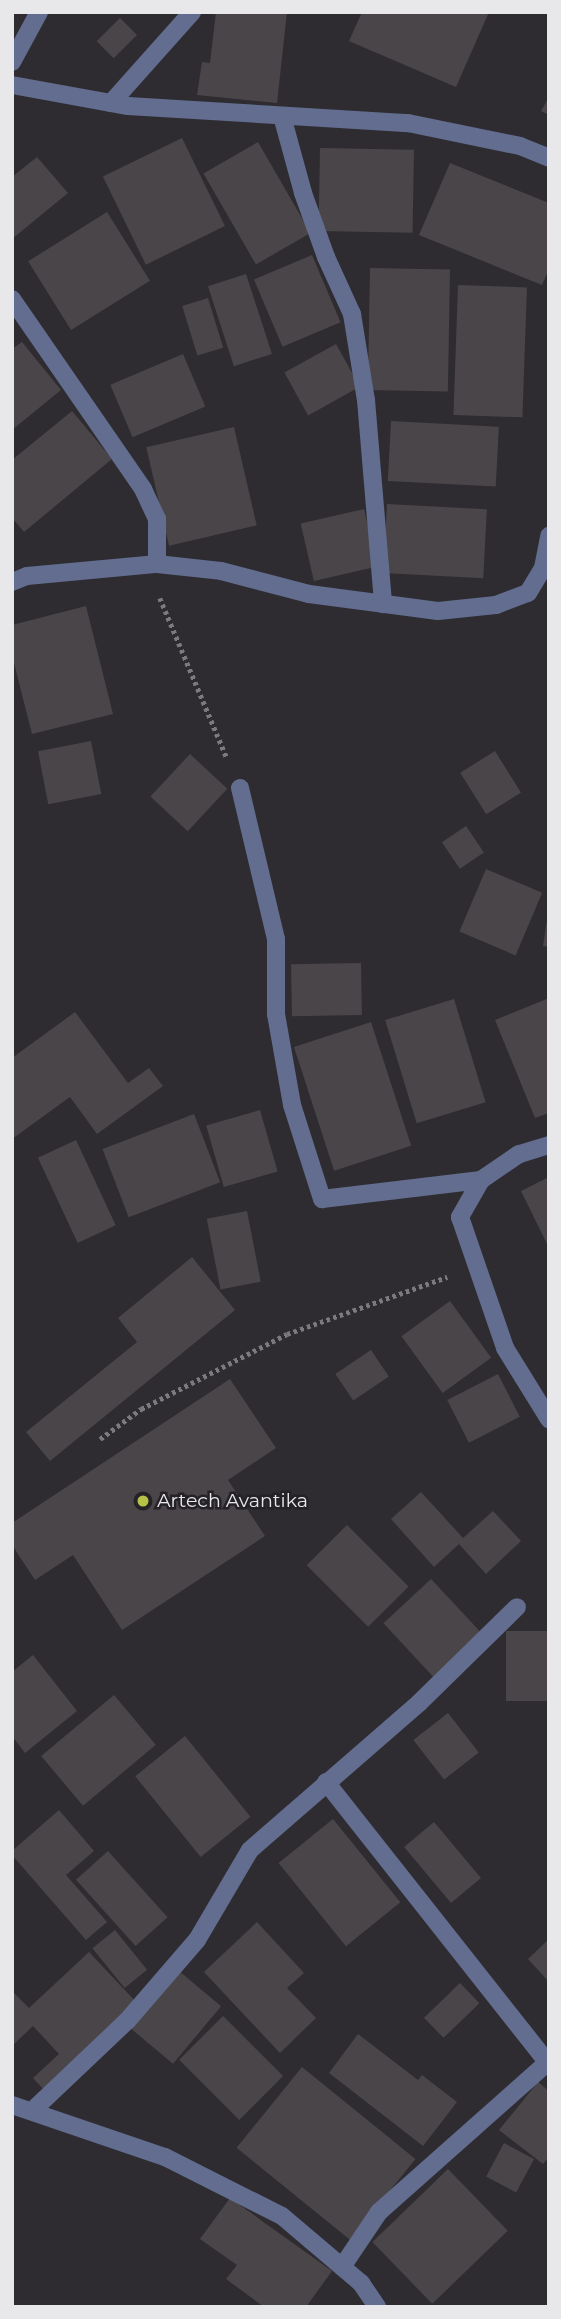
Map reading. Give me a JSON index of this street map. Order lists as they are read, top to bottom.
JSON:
{
  "places": ["Artech Avantika"]
}
